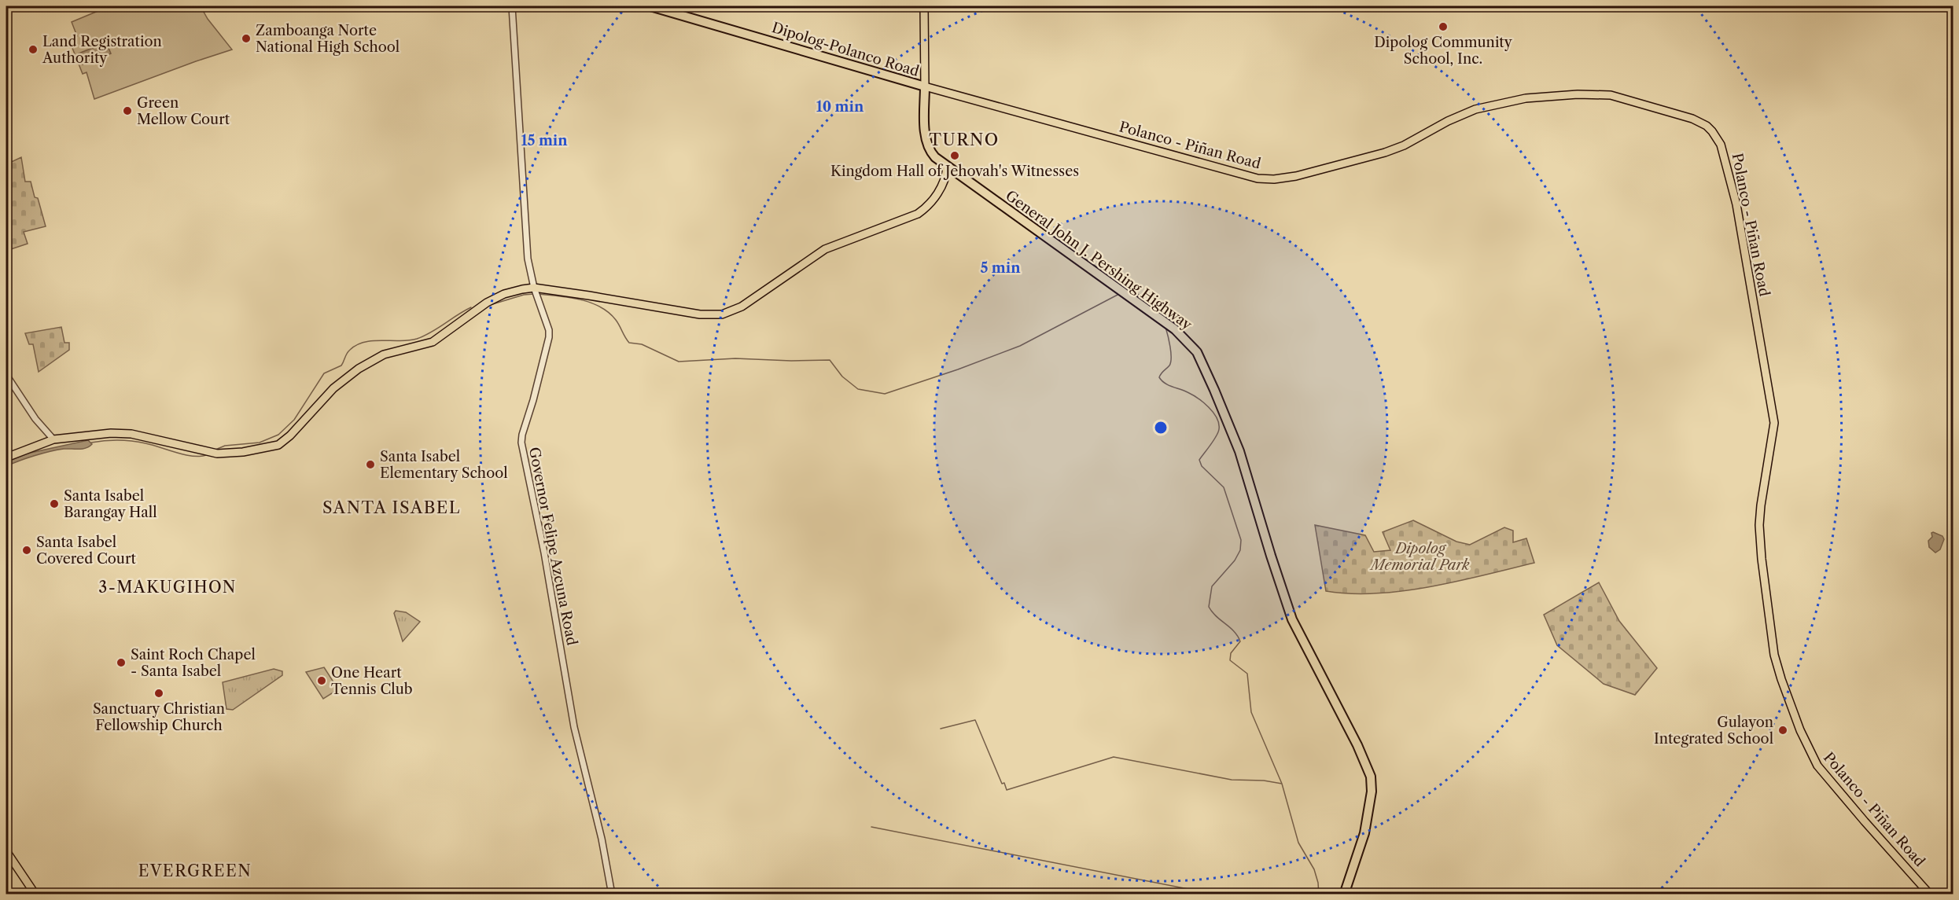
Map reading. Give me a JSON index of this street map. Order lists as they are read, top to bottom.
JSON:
{
  "streets": {
    "highway": ["Dipolog-Polanco Road", "General John J. Pershing Highway"],
    "main road": ["Polanco - Piñan Road"],
    "street": ["Governor Felipe Azcuna Road"]
  },
  "crossings": [
    ["Dipolog-Polanco Road", "Polanco - Piñan Road"],
    ["Dipolog-Polanco Road", "General John J. Pershing Highway"],
    ["Polanco - Piñan Road", "General John J. Pershing Highway"]
  ],
  "districts": [
    "TURNO",
    "SANTA ISABEL",
    "3-MAKUGIHON",
    "EVERGREEN"
  ],
  "parks": ["Dipolog Memorial Park"],
  "places": [
    "Dipolog Community School, Inc.",
    "Zamboanga Norte National High School",
    "Land Registration Authority",
    "Green Mellow Court",
    "Kingdom Hall of Jehovah's Witnesses",
    "Santa Isabel Elementary School",
    "Santa Isabel Barangay Hall",
    "Santa Isabel Covered Court",
    "Saint Roch Chapel - Santa Isabel",
    "One Heart Tennis Club",
    "Sanctuary Christian Fellowship Church",
    "Gulayon Integrated School"
  ],
  "rings": ["10 min", "15 min", "5 min"]
}
